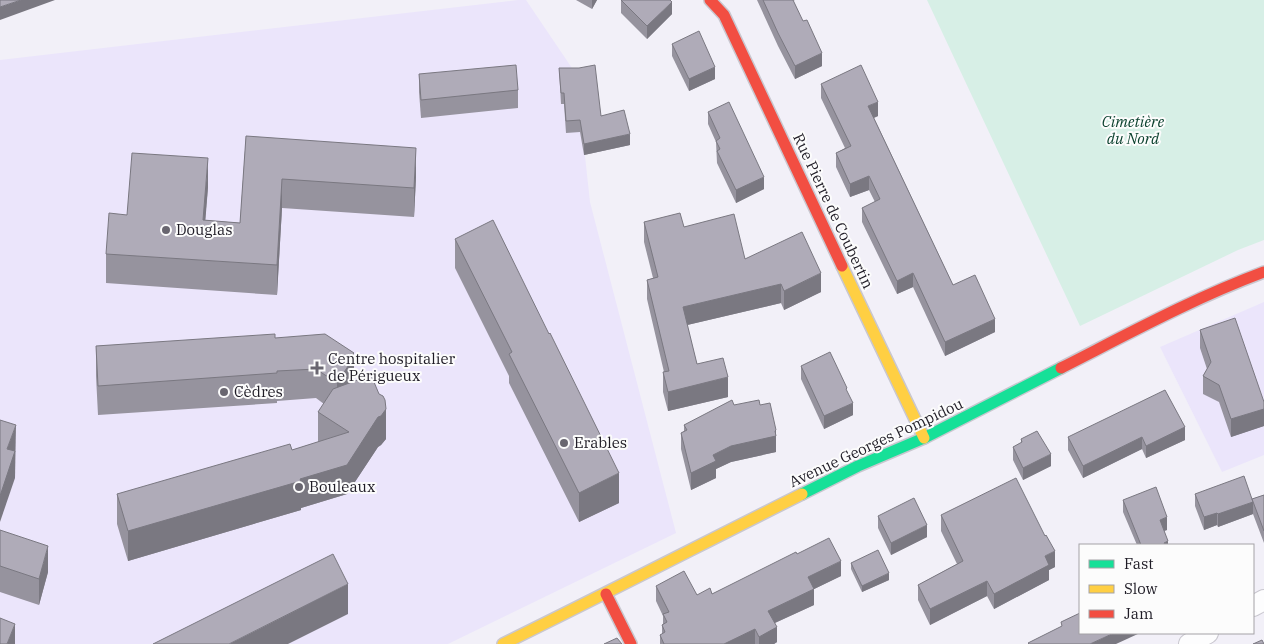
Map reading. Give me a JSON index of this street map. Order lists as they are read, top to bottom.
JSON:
{
  "streets": {
    "main road": ["Rue Pierre de Coubertin", "Avenue Georges Pompidou"]
  },
  "crossings": [
    ["Rue Pierre de Coubertin", "Avenue Georges Pompidou"]
  ],
  "parks": ["Cimetière du Nord"],
  "places": {
    "other": [
      "Douglas",
      "Cèdres",
      "Erables",
      "Bouleaux"
    ],
    "health": ["Centre hospitalier de Périgueux"]
  },
  "legend": ["Fast", "Slow", "Jam"]
}
